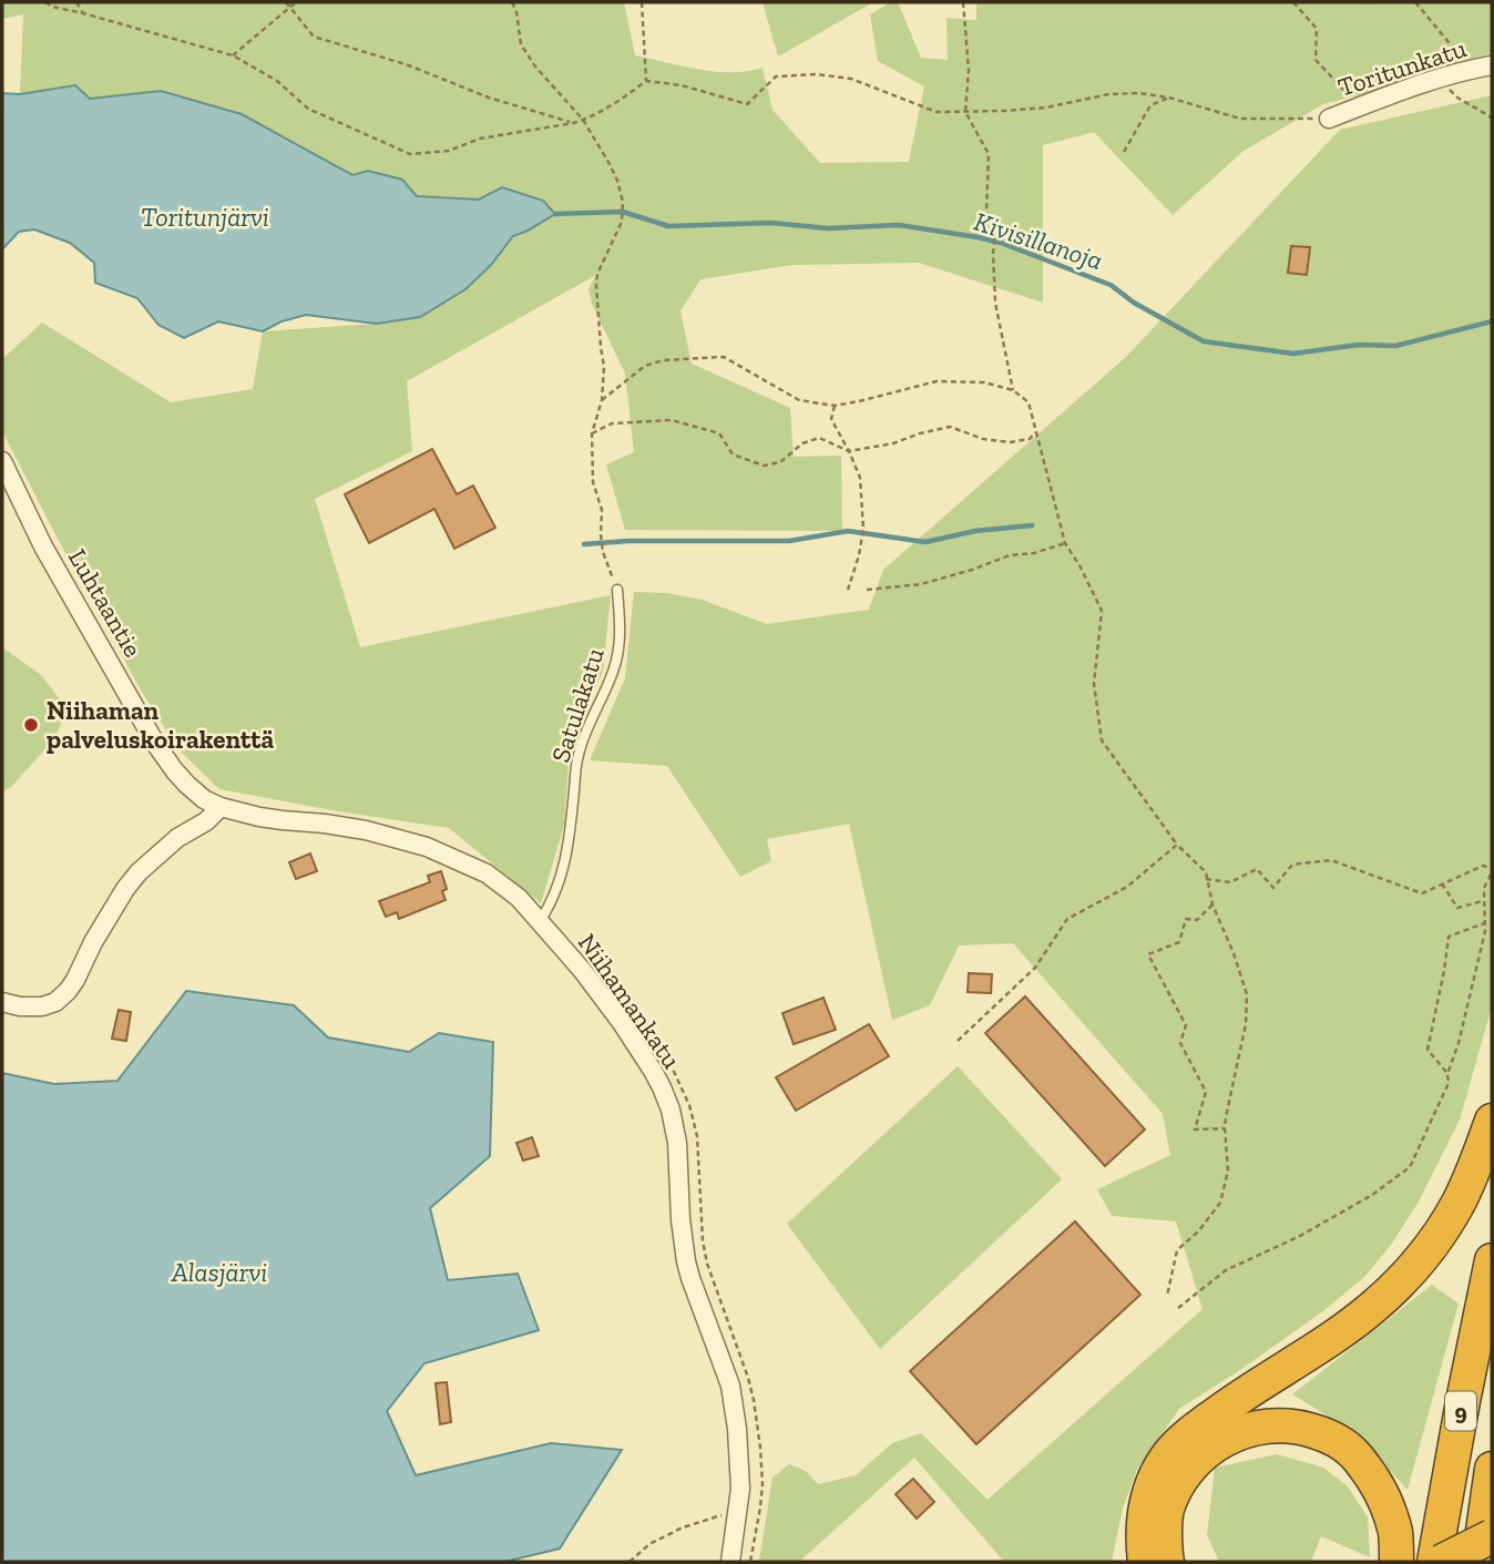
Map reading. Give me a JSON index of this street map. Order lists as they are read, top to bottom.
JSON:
{
  "streets": {
    "highway": ["9"],
    "street": ["Toritunkatu", "Luhtaantie", "Niihamankatu"],
    "lane": ["Satulakatu"]
  },
  "crossings": [
    ["Luhtaantie", "Niihamankatu"],
    ["Satulakatu", "Niihamankatu"]
  ],
  "water": ["Toritunjärvi", "Kivisillanoja", "Alasjärvi"],
  "places": ["Niihaman palveluskoirakenttä"]
}
